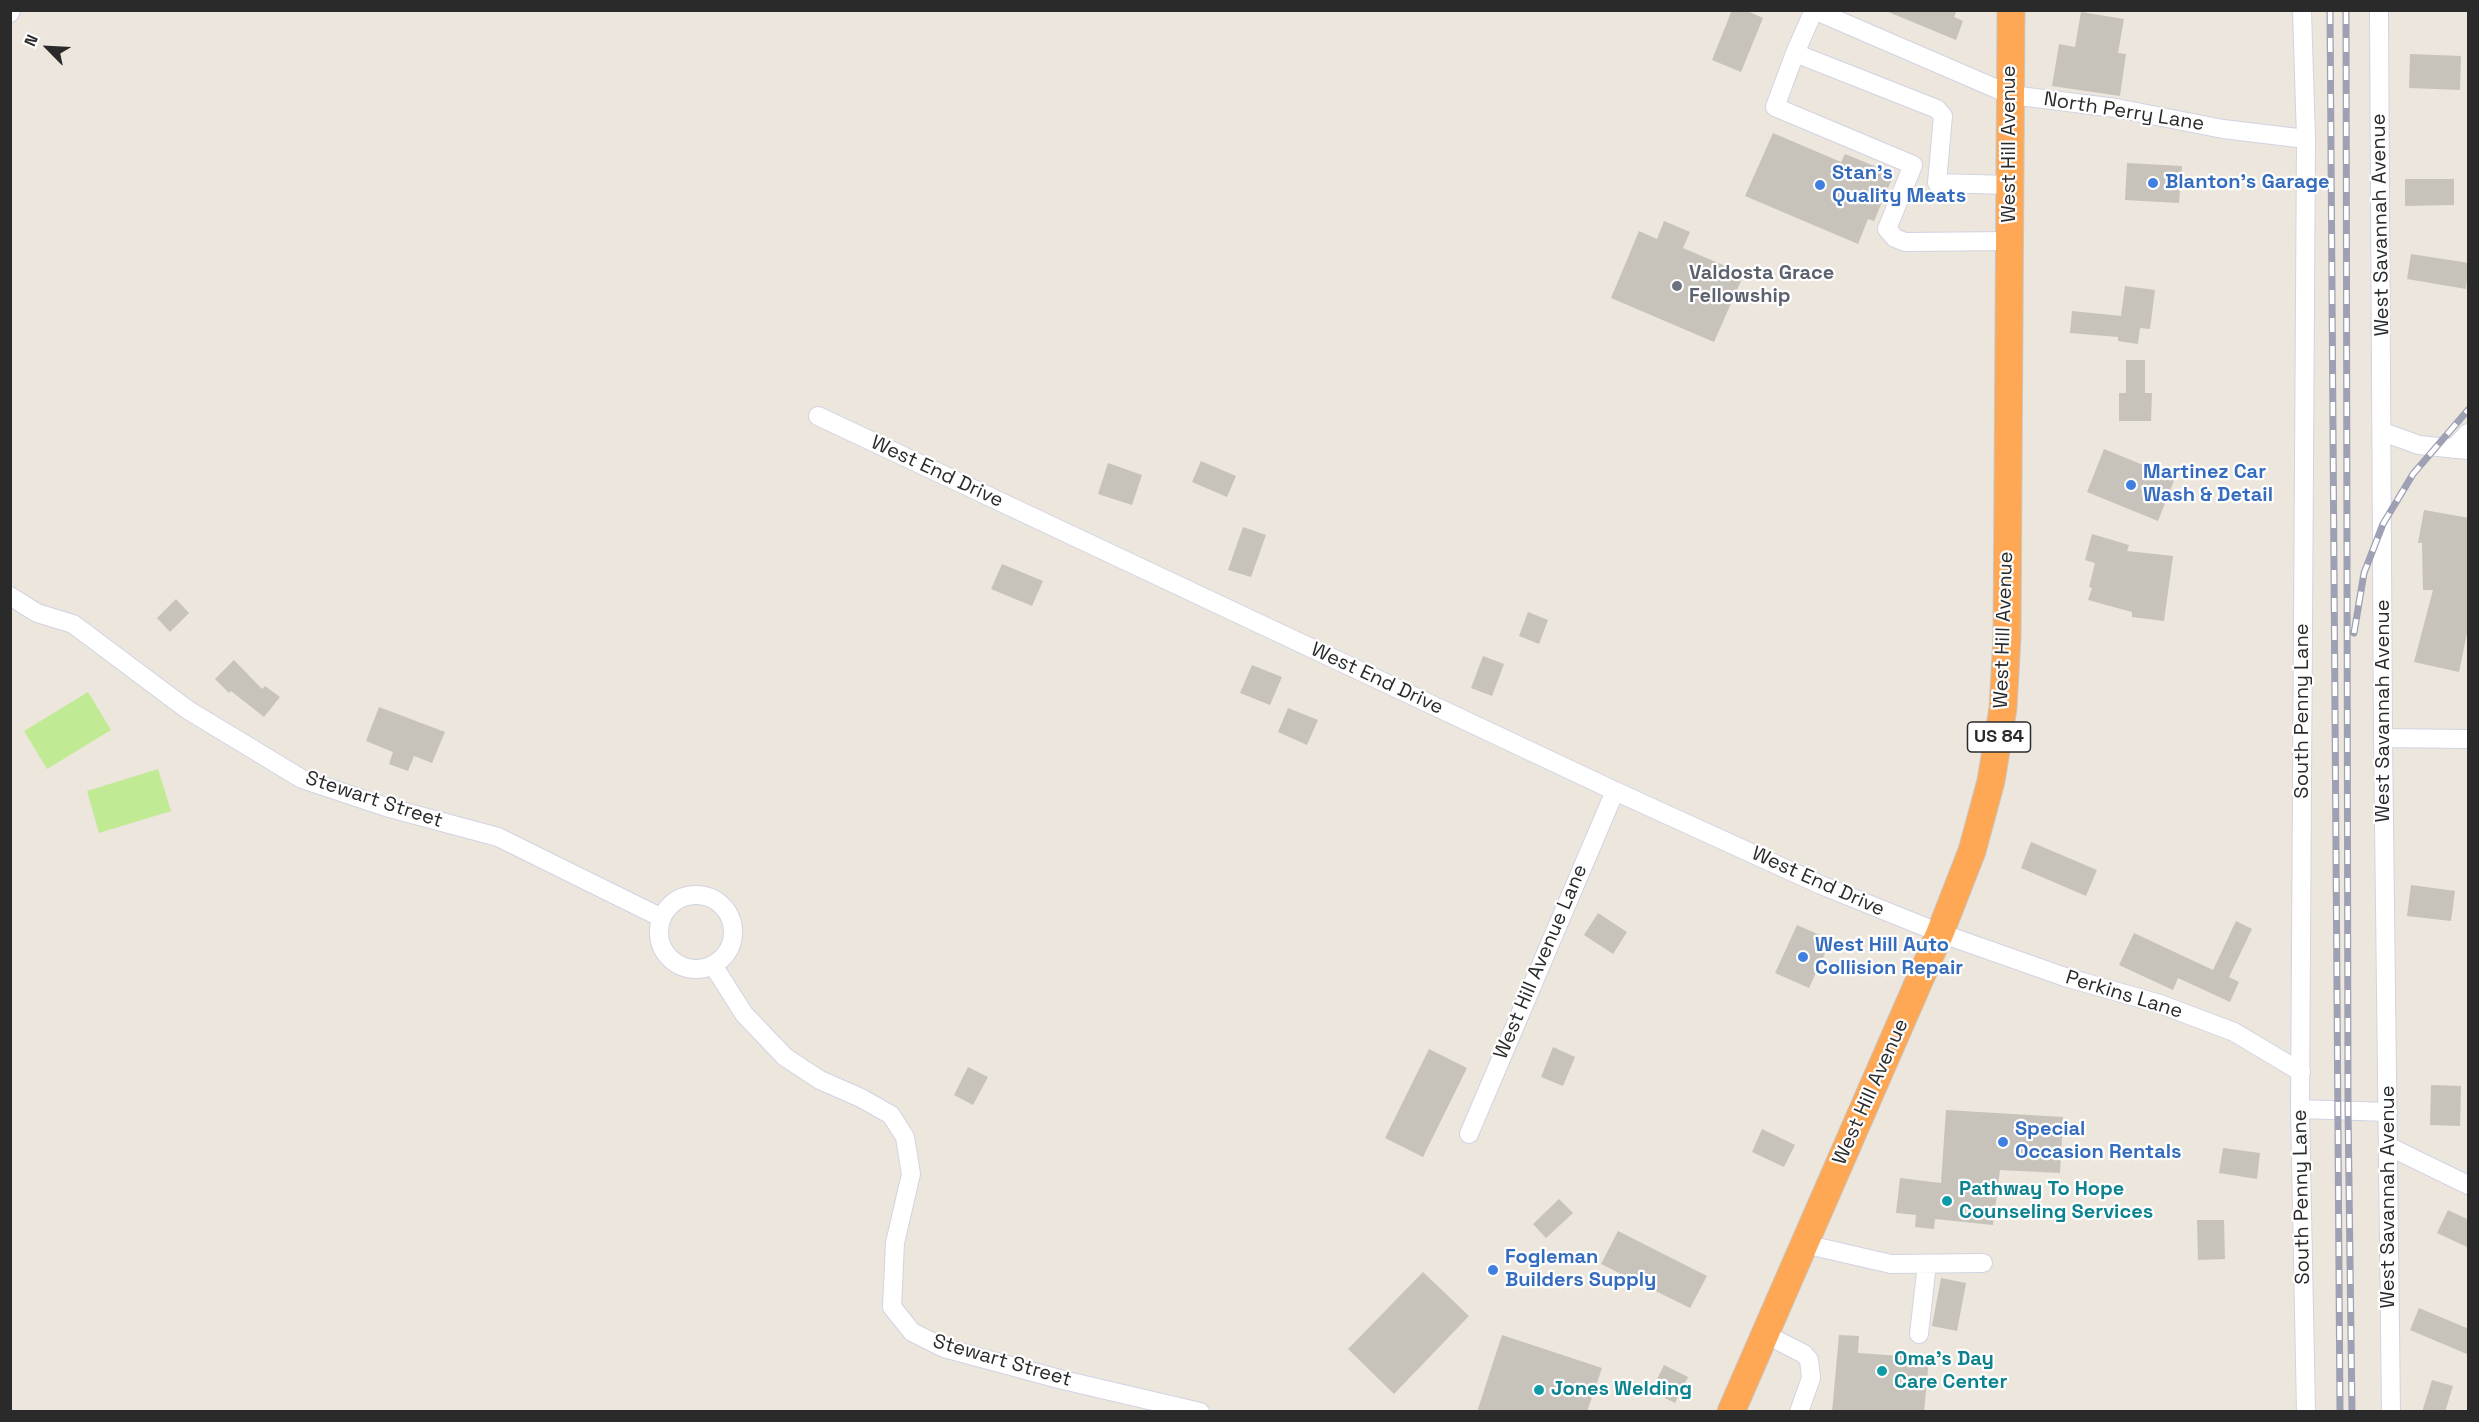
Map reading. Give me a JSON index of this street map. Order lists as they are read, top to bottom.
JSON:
{
  "streets": {
    "highway": ["West Hill Avenue", "US 84"],
    "street": [
      "North Perry Lane",
      "West Savannah Avenue",
      "West End Drive",
      "South Penny Lane",
      "Stewart Street",
      "West Hill Avenue Lane",
      "Perkins Lane"
    ]
  },
  "crossings": [
    ["North Perry Lane", "West Hill Avenue"],
    ["North Perry Lane", "South Penny Lane"],
    ["West Hill Avenue", "West End Drive"],
    ["West Hill Avenue", "Perkins Lane"],
    ["West End Drive", "West Hill Avenue Lane"],
    ["West End Drive", "Perkins Lane"],
    ["South Penny Lane", "Perkins Lane"]
  ],
  "places": [
    "Blanton's Garage",
    "Stan's Quality Meats",
    "Valdosta Grace Fellowship",
    "Martinez Car Wash & Detail",
    "West Hill Auto Collision Repair",
    "Special Occasion Rentals",
    "Pathway To Hope Counseling Services",
    "Fogleman Builders Supply",
    "Oma's Day Care Center",
    "Jones Welding"
  ],
  "north": "top left"
}
